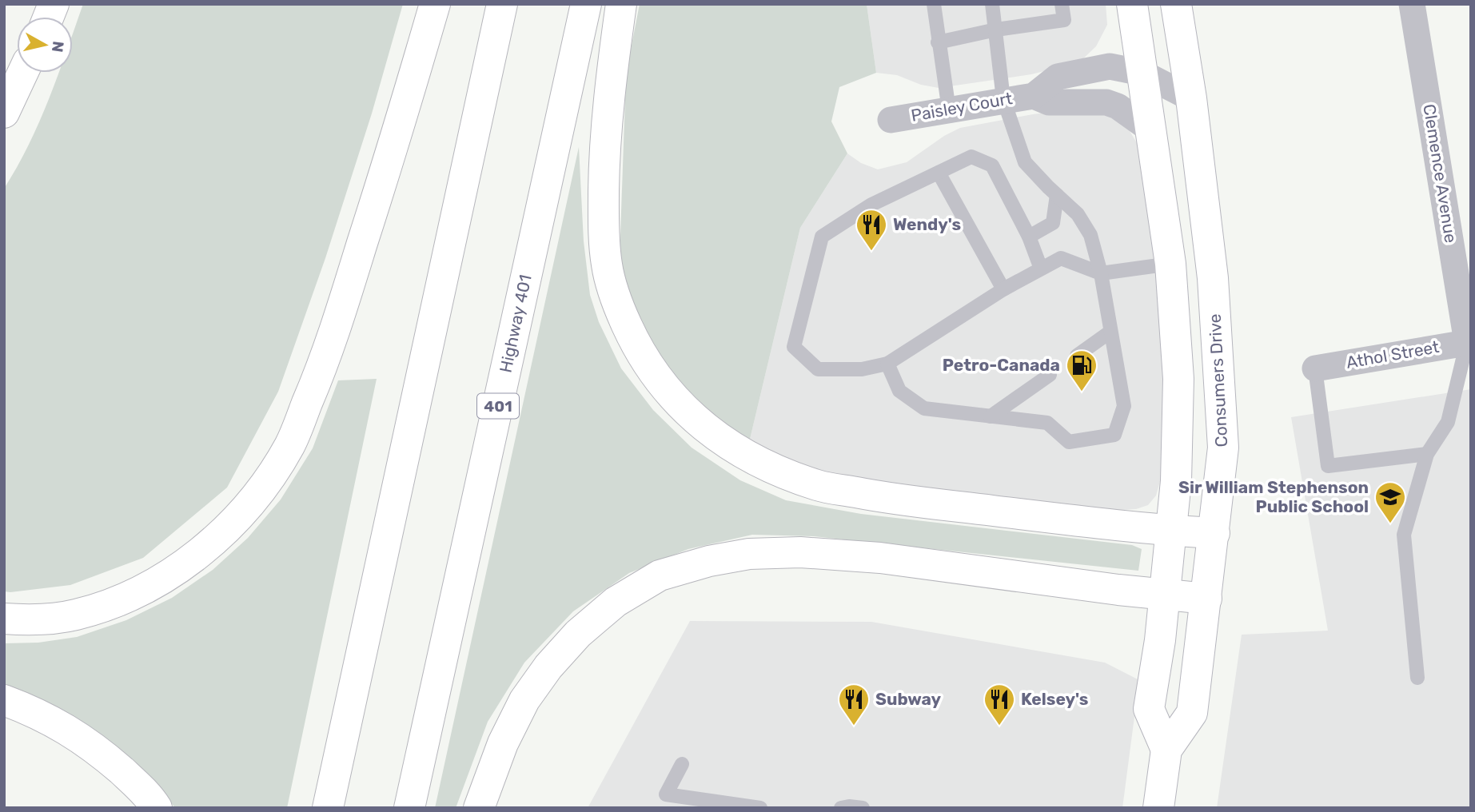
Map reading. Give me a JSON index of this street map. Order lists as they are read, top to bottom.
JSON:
{
  "streets": {
    "main road": ["Highway 401", "Consumers Drive", "401"],
    "street": ["Paisley Court", "Clemence Avenue", "Athol Street"]
  },
  "crossings": [
    ["Paisley Court", "Consumers Drive"],
    ["Clemence Avenue", "Athol Street"]
  ],
  "places": {
    "restaurant": ["Wendy's", "Subway", "Kelsey's"],
    "fuel station": ["Petro-Canada"],
    "school or university": ["Sir William Stephenson Public School"]
  },
  "north": "right"
}
